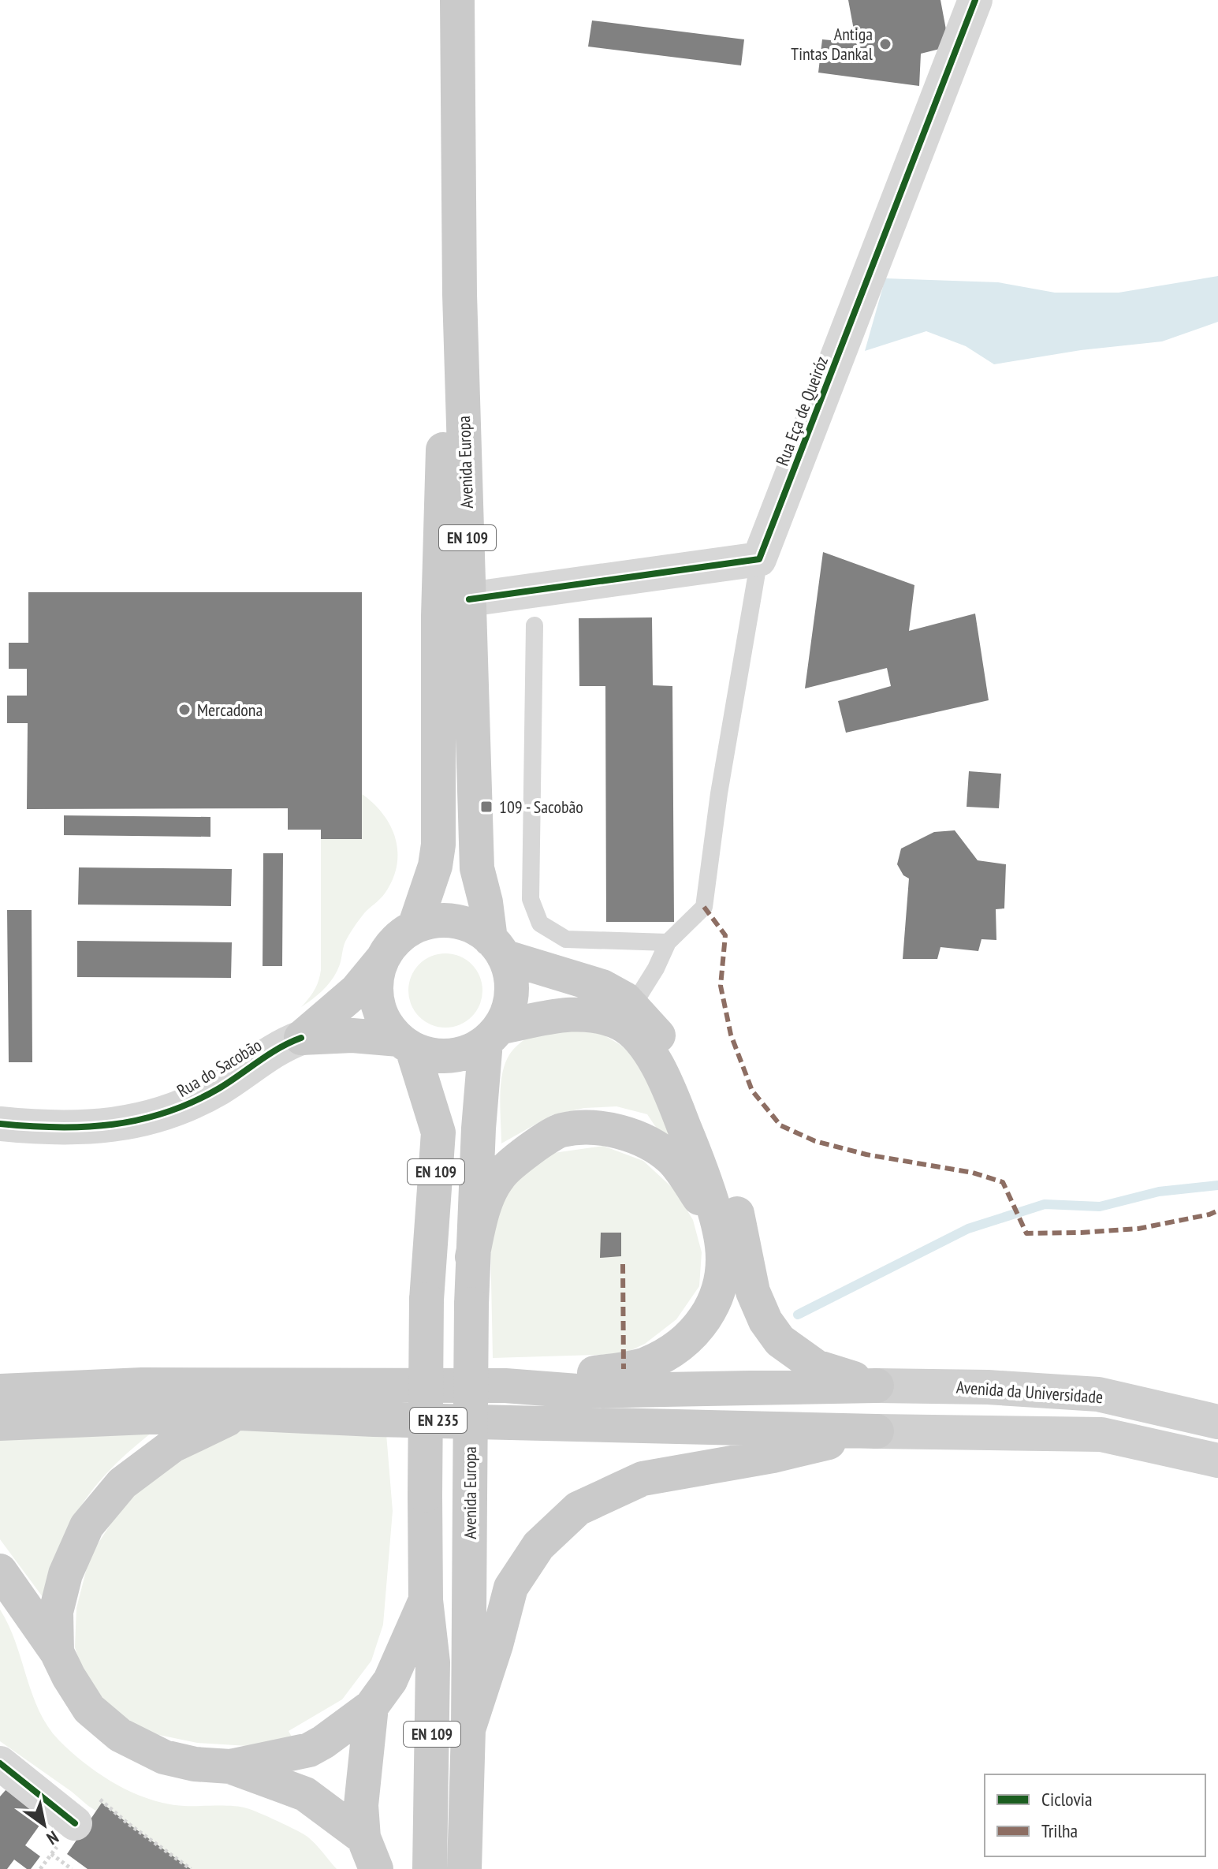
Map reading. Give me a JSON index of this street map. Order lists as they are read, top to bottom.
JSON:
{
  "streets": {
    "main road": [
      "Avenida Europa",
      "EN 109",
      "Avenida da Universidade",
      "EN 235"
    ],
    "street": ["Rua Eça de Queiróz", "Rua do Sacobão"]
  },
  "crossings": [
    ["Avenida da Universidade", "EN 235"]
  ],
  "places": {
    "other": ["Antiga Tintas Dankal", "Mercadona"],
    "transit": ["109 - Sacobão"]
  },
  "legend": ["Ciclovia", "Trilha"],
  "north": "bottom right"
}
